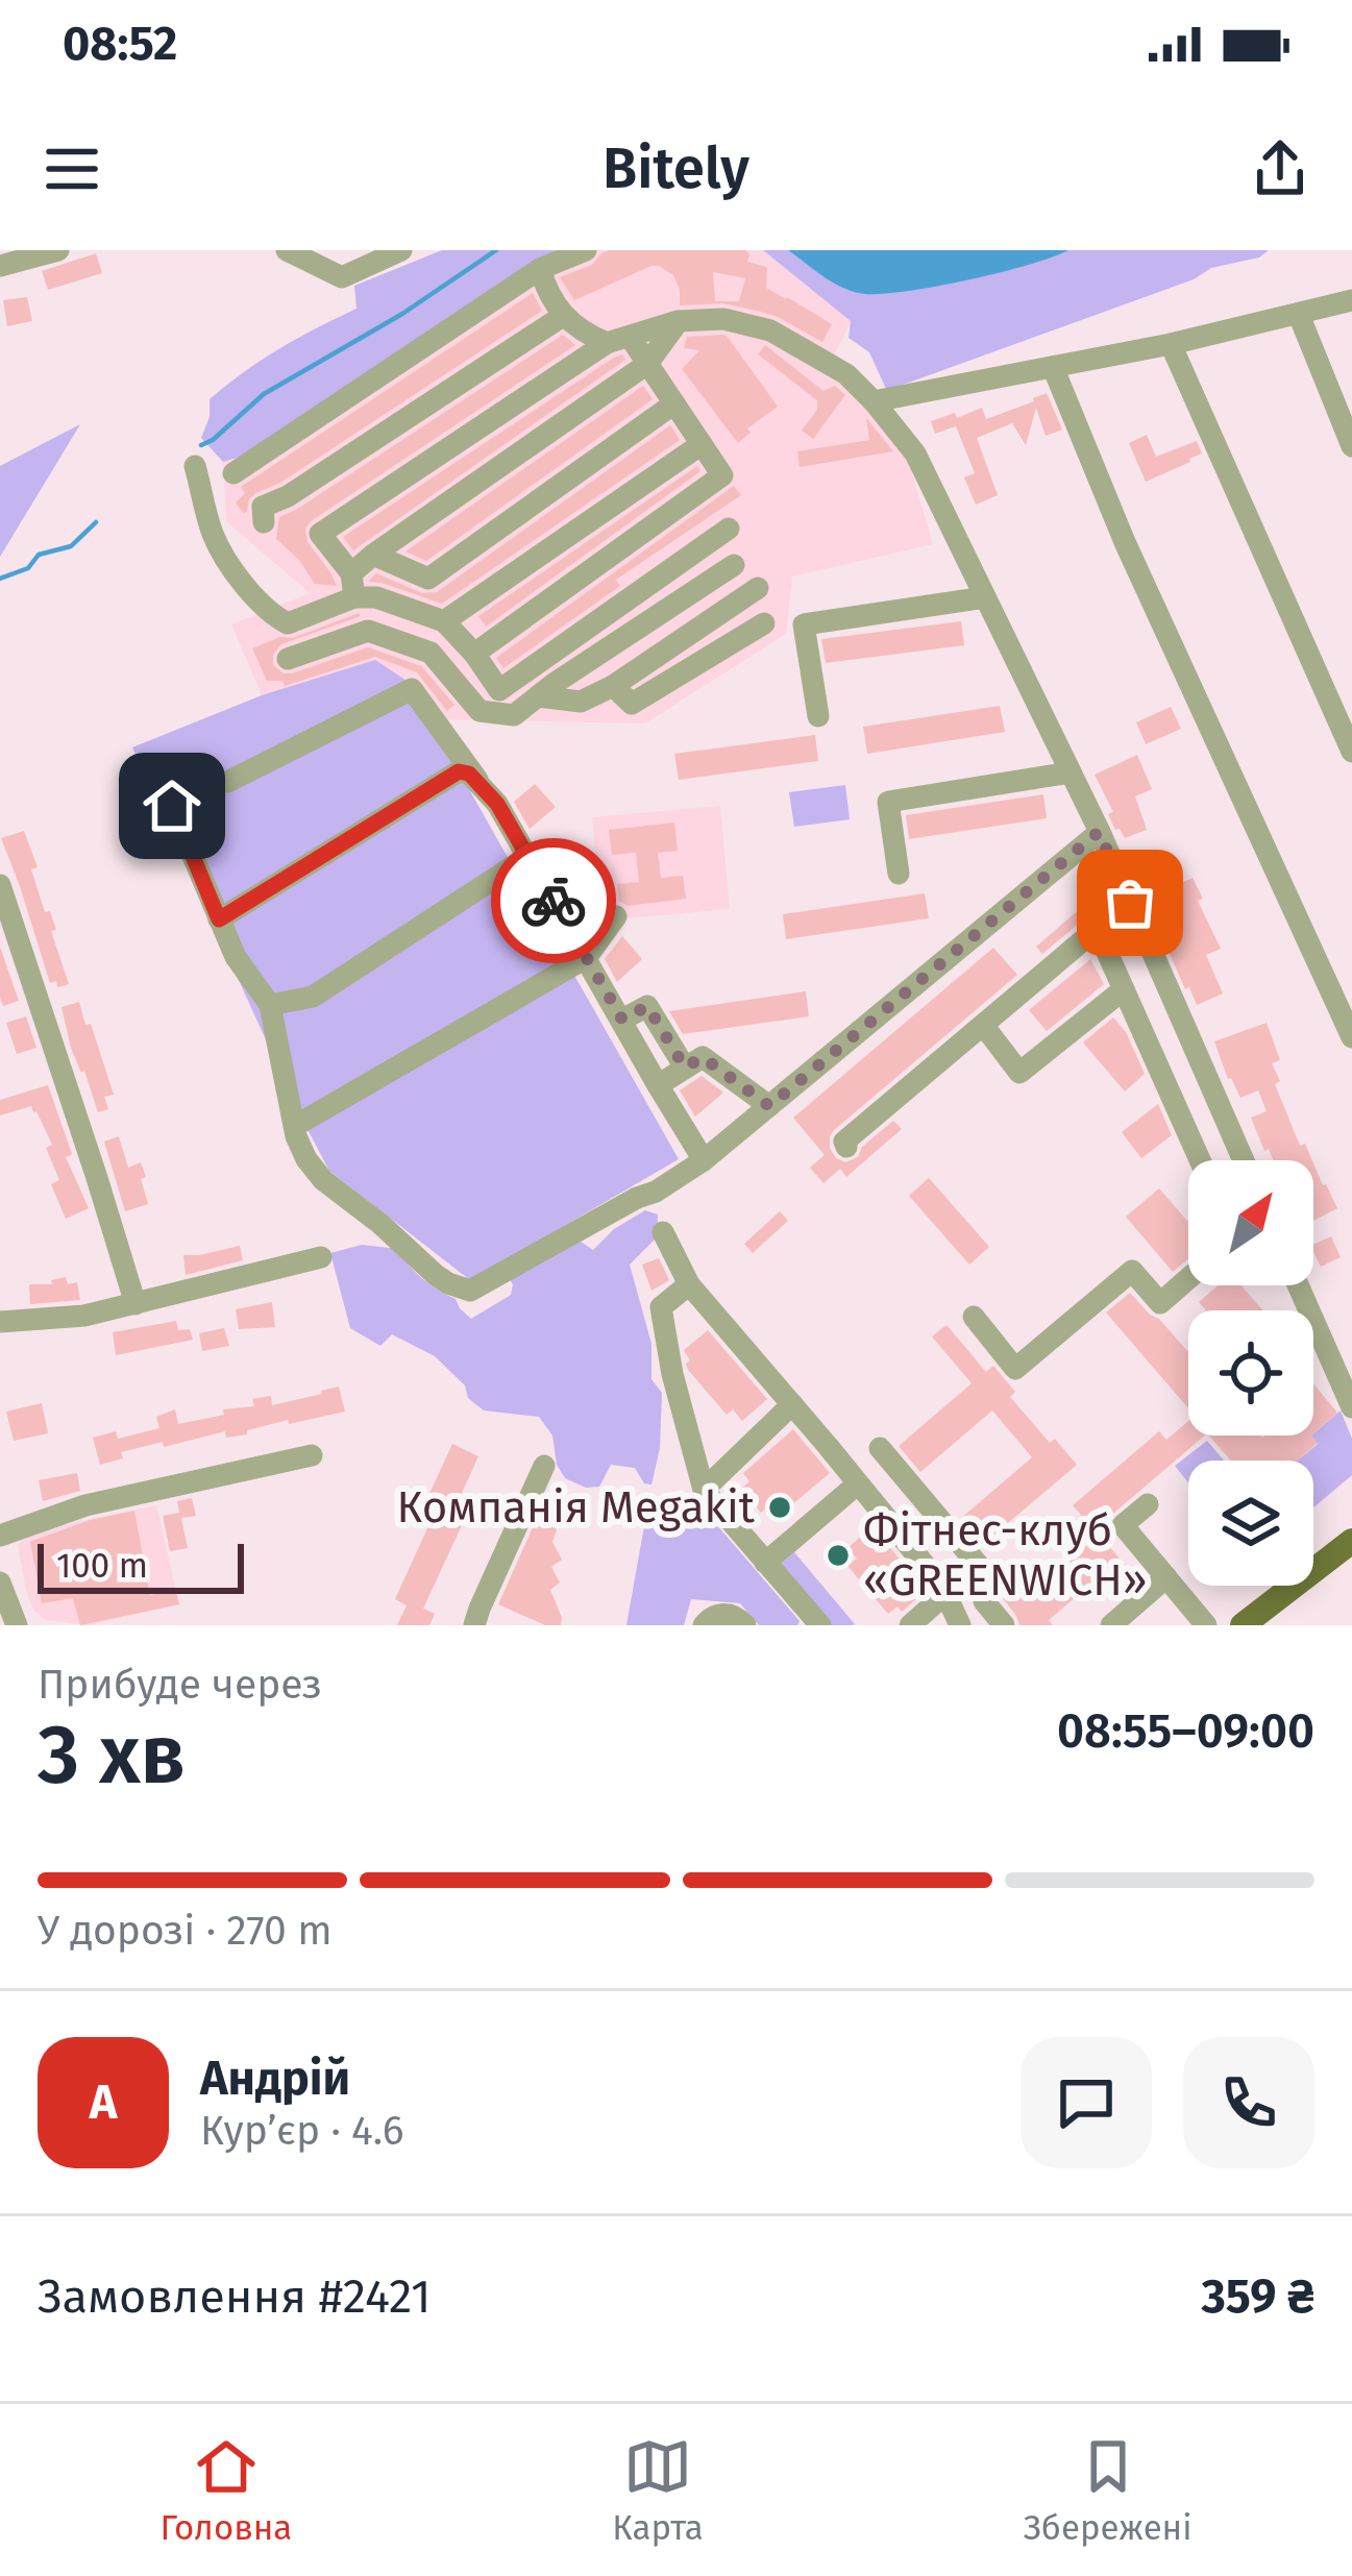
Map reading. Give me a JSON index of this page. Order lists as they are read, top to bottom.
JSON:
{
  "places": ["Компанія Megakit", "Фітнес-клуб «GREENWICH»"],
  "scale_bar": "100 m",
  "north": "top right",
  "page": {
    "status": "08:52",
    "header": "Bitely",
    "scale": "100 m",
    "heading": ["3 хв", "Прибуде через", "08:55–09:00"],
    "panel": [
      "Андрій",
      "Кур’єр · 4.6",
      "Замовлення #2421",
      "359 ₴"
    ],
    "bar": "У дорозі · 270 m",
    "round": "А",
    "tabs": ["Головна", "Карта", "Збережені"]
  }
}
